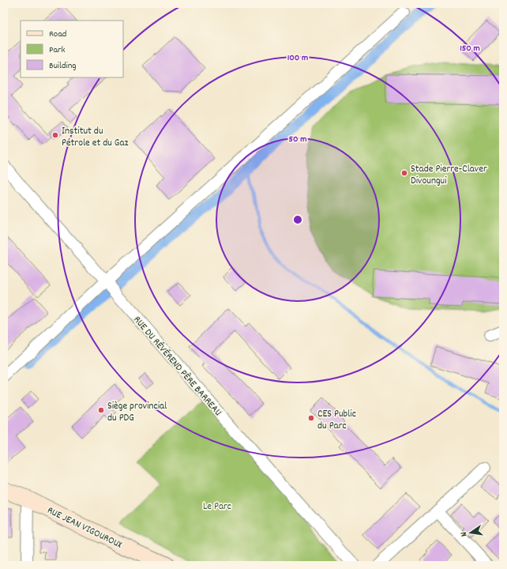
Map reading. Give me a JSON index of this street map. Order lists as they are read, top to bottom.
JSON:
{
  "streets": {
    "street": ["RUE DU RÉVÉREND PÈRE BARREAU", "RUE JEAN VIGOUROUX"]
  },
  "parks": ["Le Parc"],
  "places": [
    "Institut du Pétrole et du Gaz",
    "Stade Pierre-Claver Divoungui",
    "Siège provincial du PDG",
    "CES Public du Parc"
  ],
  "legend": ["Road", "Park", "Building"],
  "north": "left",
  "rings": ["150 m", "100 m", "50 m"]
}
